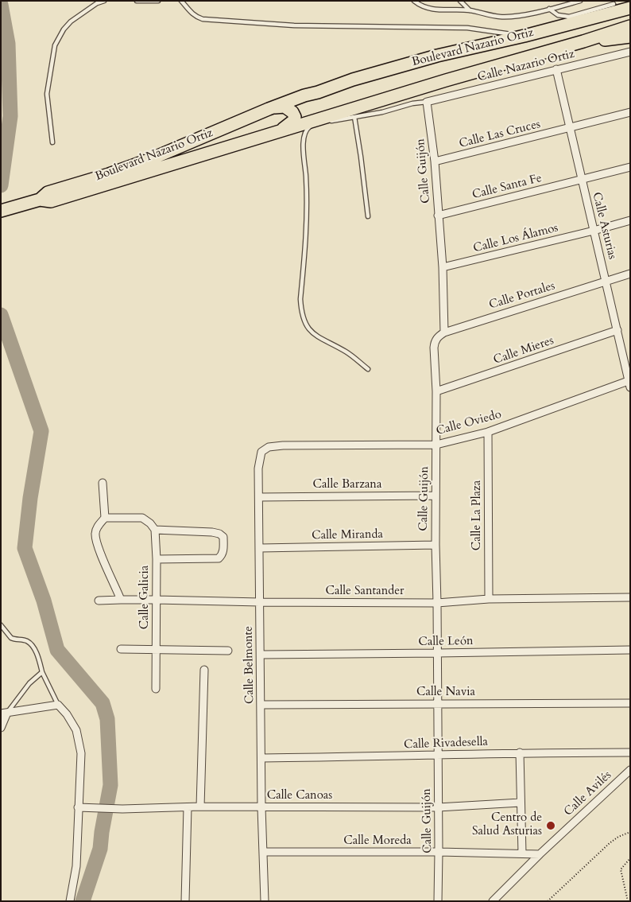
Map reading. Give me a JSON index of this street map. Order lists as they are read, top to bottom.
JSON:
{
  "streets": {
    "main road": ["Boulevard Nazario Ortiz"],
    "street": [
      "Calle Nazario Ortiz",
      "Calle Las Cruces",
      "Calle Guijón",
      "Calle Santa Fe",
      "Calle Asturias",
      "Calle Los Álamos",
      "Calle Portales",
      "Calle Mieres",
      "Calle Oviedo",
      "Calle Barzana",
      "Calle La Plaza",
      "Calle Miranda",
      "Calle Santander",
      "Calle Galicia",
      "Calle León",
      "Calle Belmonte",
      "Calle Navia",
      "Calle Rivadesella",
      "Calle Avilés",
      "Calle Canoas",
      "Calle Moreda"
    ]
  },
  "crossings": [
    ["Calle Nazario Ortiz", "Calle Guijón"],
    ["Calle Nazario Ortiz", "Calle Asturias"],
    ["Calle Las Cruces", "Calle Guijón"],
    ["Calle Las Cruces", "Calle Asturias"],
    ["Calle Guijón", "Calle Santa Fe"],
    ["Calle Guijón", "Calle Los Álamos"],
    ["Calle Guijón", "Calle Portales"],
    ["Calle Guijón", "Calle Mieres"],
    ["Calle Guijón", "Calle Oviedo"],
    ["Calle Guijón", "Calle Barzana"],
    ["Calle Guijón", "Calle Miranda"],
    ["Calle Guijón", "Calle Santander"],
    ["Calle Guijón", "Calle León"],
    ["Calle Guijón", "Calle Navia"],
    ["Calle Guijón", "Calle Rivadesella"],
    ["Calle Guijón", "Calle Canoas"],
    ["Calle Guijón", "Calle Moreda"],
    ["Calle Santa Fe", "Calle Asturias"],
    ["Calle Asturias", "Calle Los Álamos"],
    ["Calle Asturias", "Calle Portales"],
    ["Calle Asturias", "Calle Mieres"],
    ["Calle Asturias", "Calle Oviedo"],
    ["Calle Oviedo", "Calle La Plaza"],
    ["Calle Oviedo", "Calle Belmonte"],
    ["Calle Barzana", "Calle Belmonte"],
    ["Calle La Plaza", "Calle Santander"],
    ["Calle Miranda", "Calle Belmonte"],
    ["Calle Santander", "Calle Galicia"],
    ["Calle Santander", "Calle Belmonte"],
    ["Calle León", "Calle Belmonte"],
    ["Calle Belmonte", "Calle Navia"],
    ["Calle Belmonte", "Calle Rivadesella"],
    ["Calle Belmonte", "Calle Canoas"],
    ["Calle Belmonte", "Calle Moreda"],
    ["Calle Avilés", "Calle Moreda"]
  ],
  "places": ["Centro de Salud Asturias"]
}
